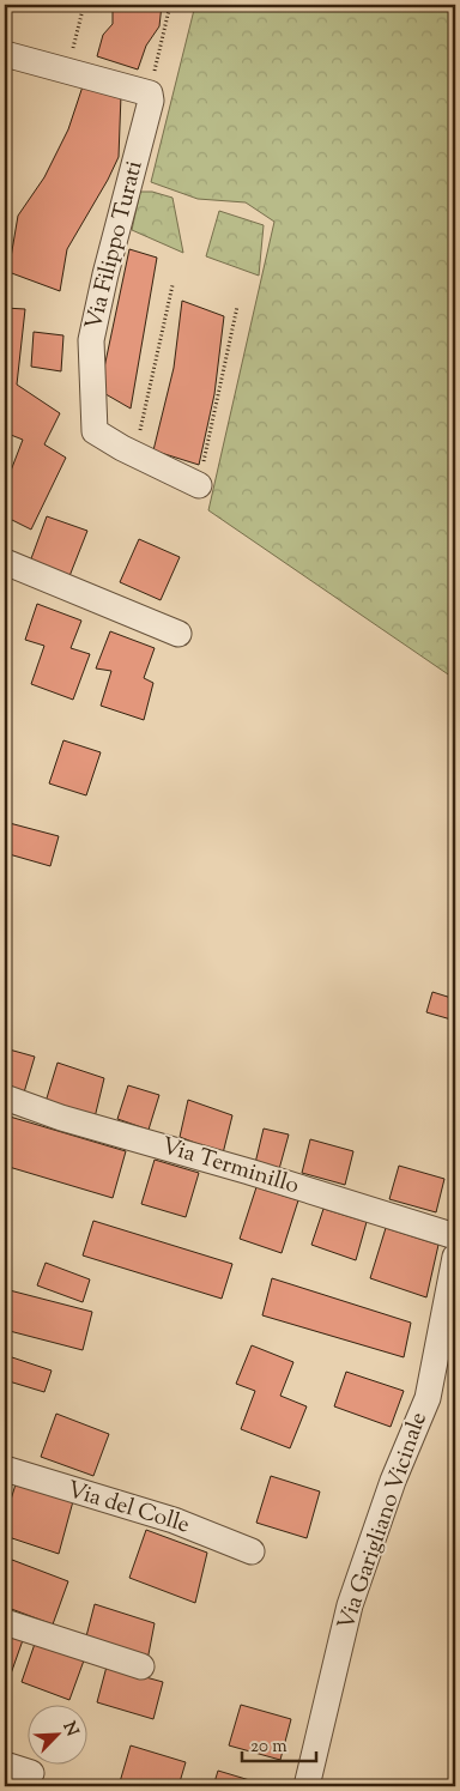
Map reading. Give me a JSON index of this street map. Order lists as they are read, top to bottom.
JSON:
{
  "streets": {
    "street": [
      "Via Filippo Turati",
      "Via Terminillo",
      "Via del Colle",
      "Via Garigliano Vicinale"
    ]
  },
  "scale_bar": "20 m",
  "north": "top right"
}
